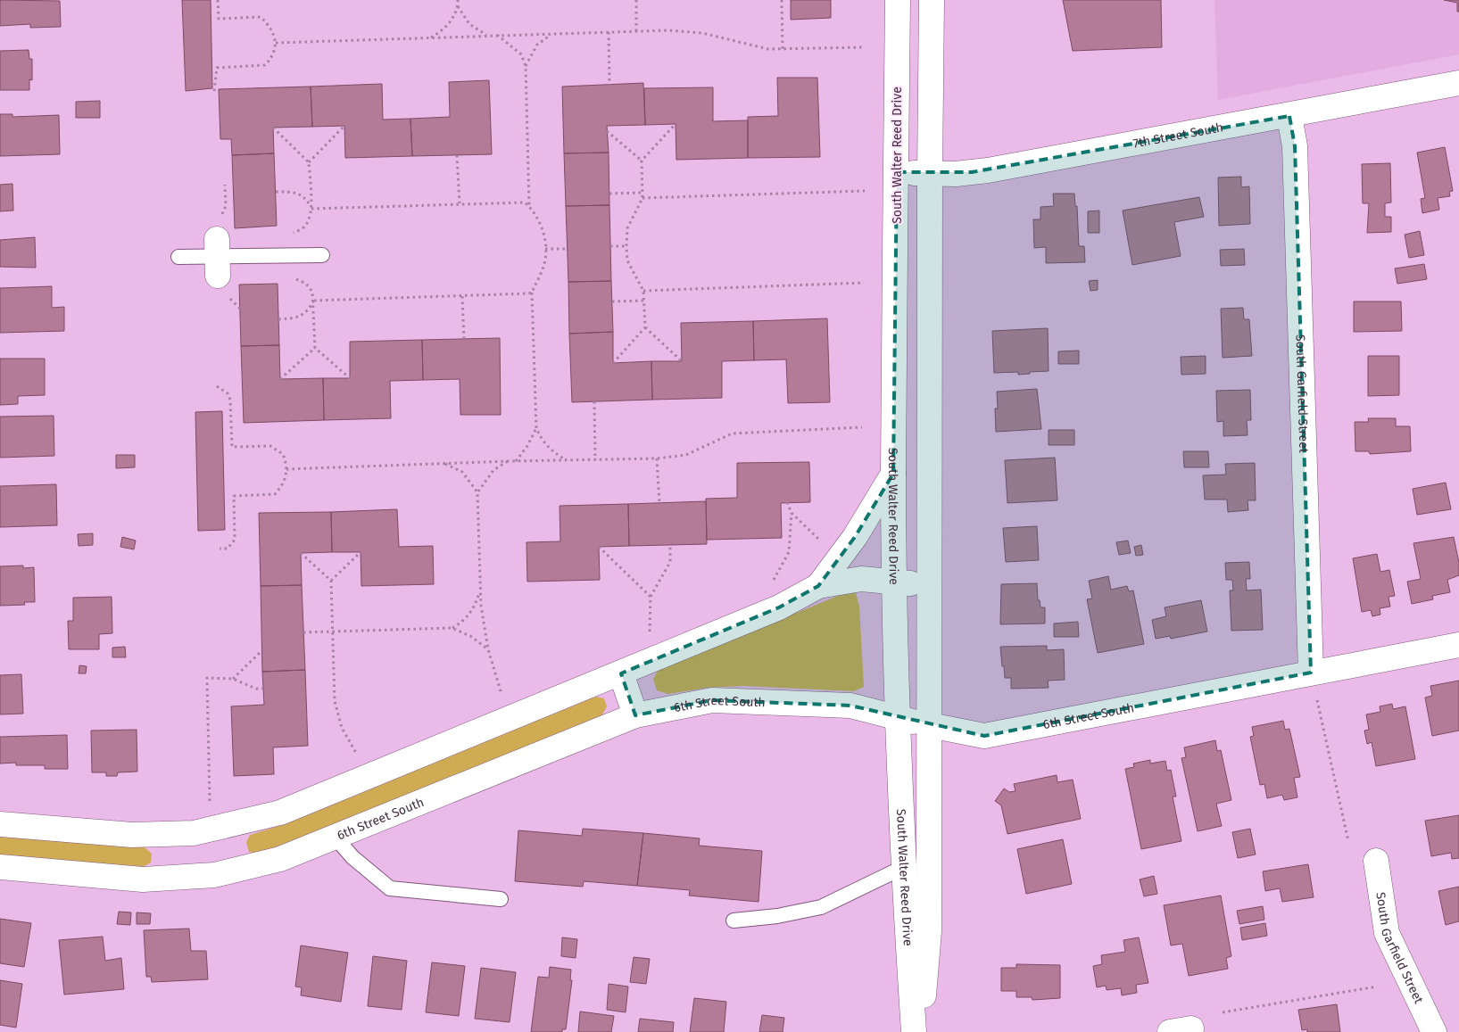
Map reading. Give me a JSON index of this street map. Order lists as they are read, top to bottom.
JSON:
{
  "streets": {
    "street": [
      "7th Street South",
      "South Walter Reed Drive",
      "South Garfield Street",
      "6th Street South"
    ]
  },
  "crossings": [
    ["7th Street South", "South Walter Reed Drive"],
    ["7th Street South", "South Garfield Street"],
    ["South Walter Reed Drive", "6th Street South"],
    ["South Garfield Street", "6th Street South"]
  ]
}
